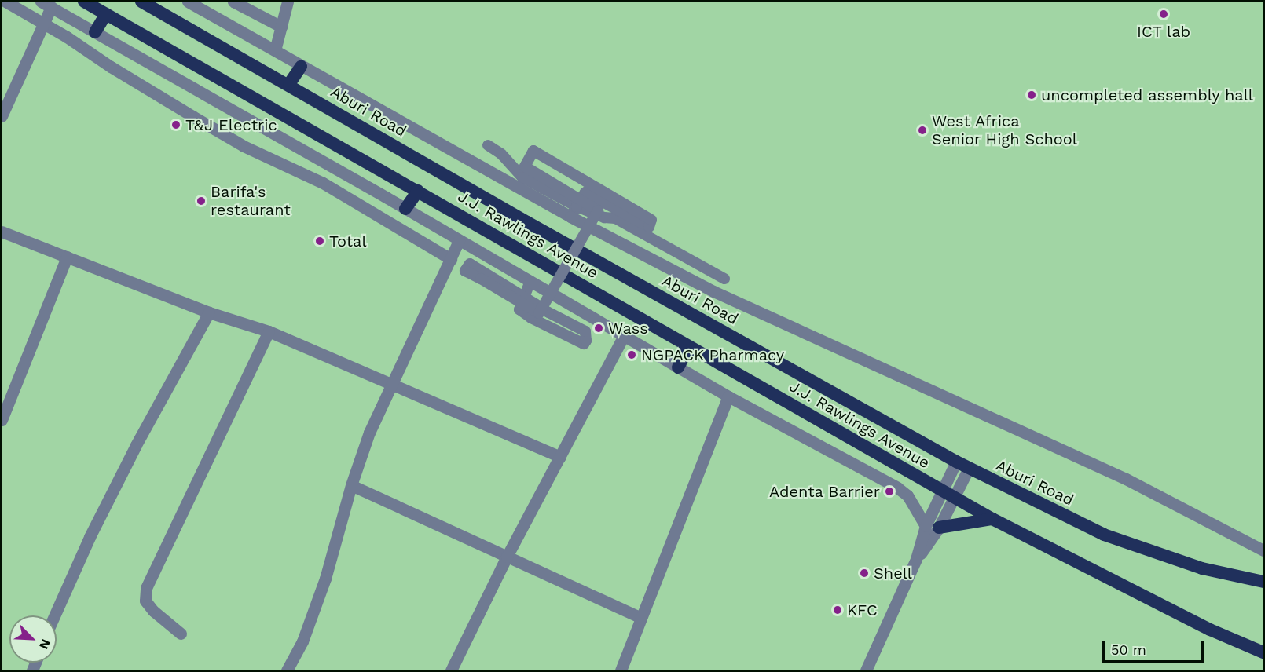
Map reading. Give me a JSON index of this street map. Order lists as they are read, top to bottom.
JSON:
{
  "streets": {
    "highway": ["Aburi Road", "J.J. Rawlings Avenue"]
  },
  "places": [
    "ICT lab",
    "uncompleted assembly hall",
    "T&J Electric",
    "West Africa Senior High School",
    "Barifa's restaurant",
    "Total",
    "Wass",
    "NGPACK Pharmacy",
    "Adenta Barrier",
    "Shell",
    "KFC"
  ],
  "scale_bar": "50 m",
  "north": "bottom right"
}
